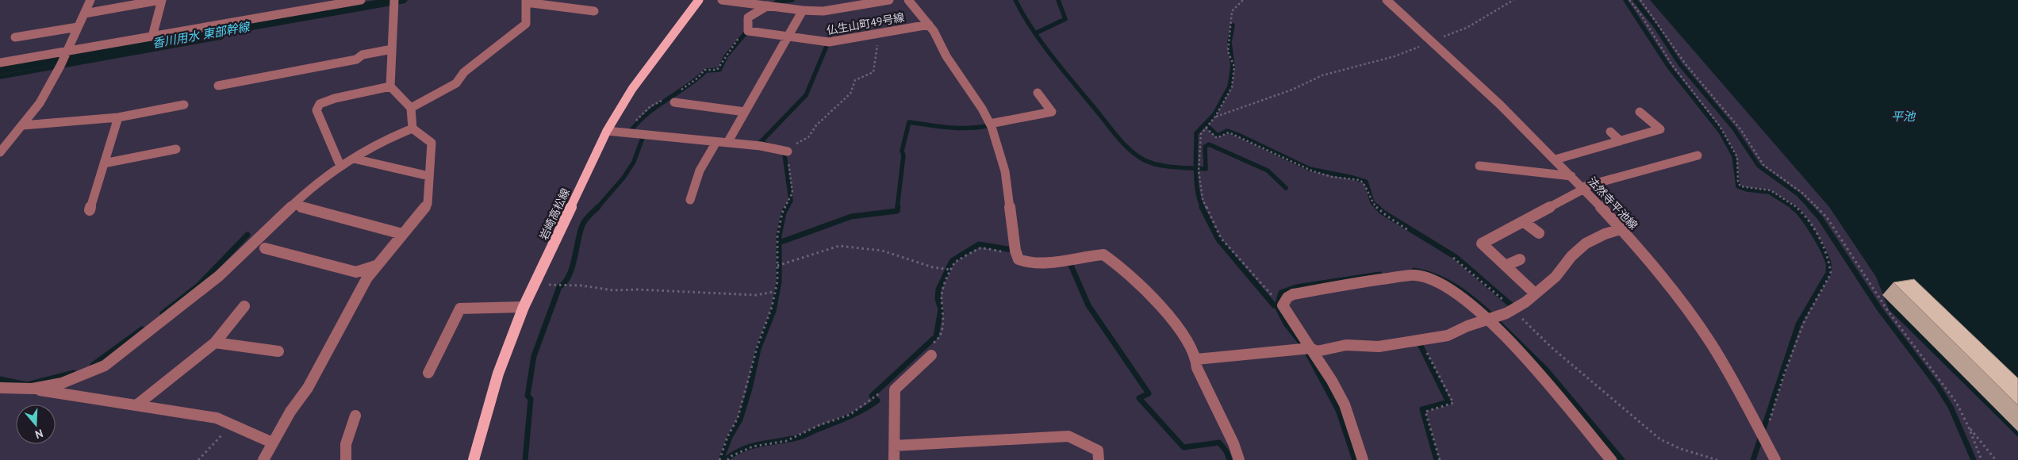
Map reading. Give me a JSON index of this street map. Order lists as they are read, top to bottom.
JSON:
{
  "streets": {
    "main road": ["岩崎高松線"],
    "street": ["仏生山町49号線", "法然寺平池線"]
  },
  "water": ["香川用水 東部幹線", "平池"],
  "north": "bottom"
}
